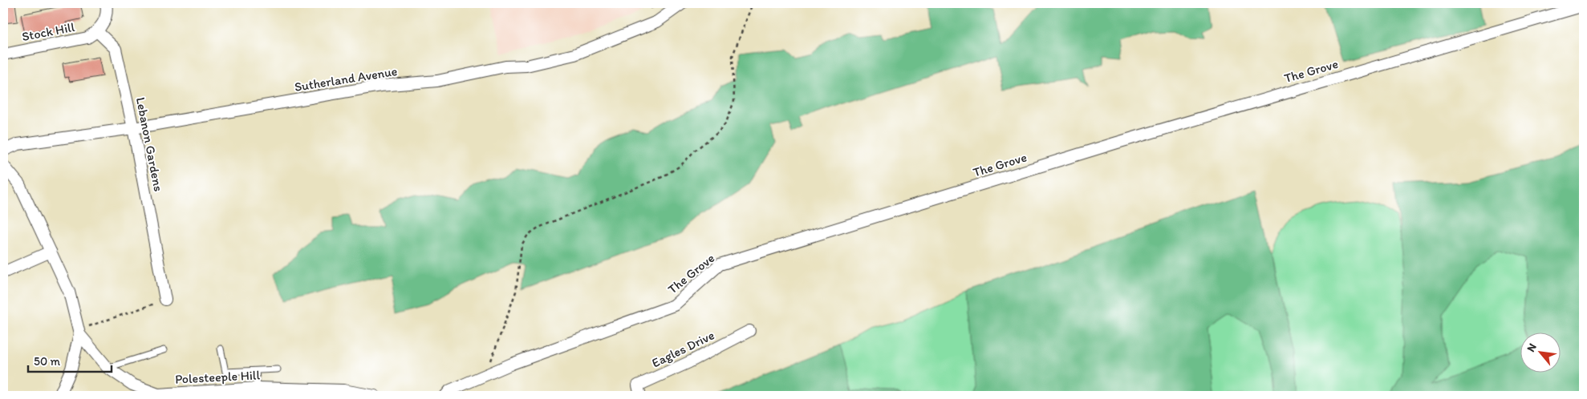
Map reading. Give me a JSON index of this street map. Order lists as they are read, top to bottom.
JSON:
{
  "streets": {
    "street": [
      "Stock Hill",
      "The Grove",
      "Sutherland Avenue",
      "Lebanon Gardens",
      "Eagles Drive",
      "Polesteeple Hill"
    ]
  },
  "crossings": [
    ["Stock Hill", "Lebanon Gardens"],
    ["Sutherland Avenue", "Lebanon Gardens"]
  ],
  "scale_bar": "50 m",
  "north": "top left"
}
